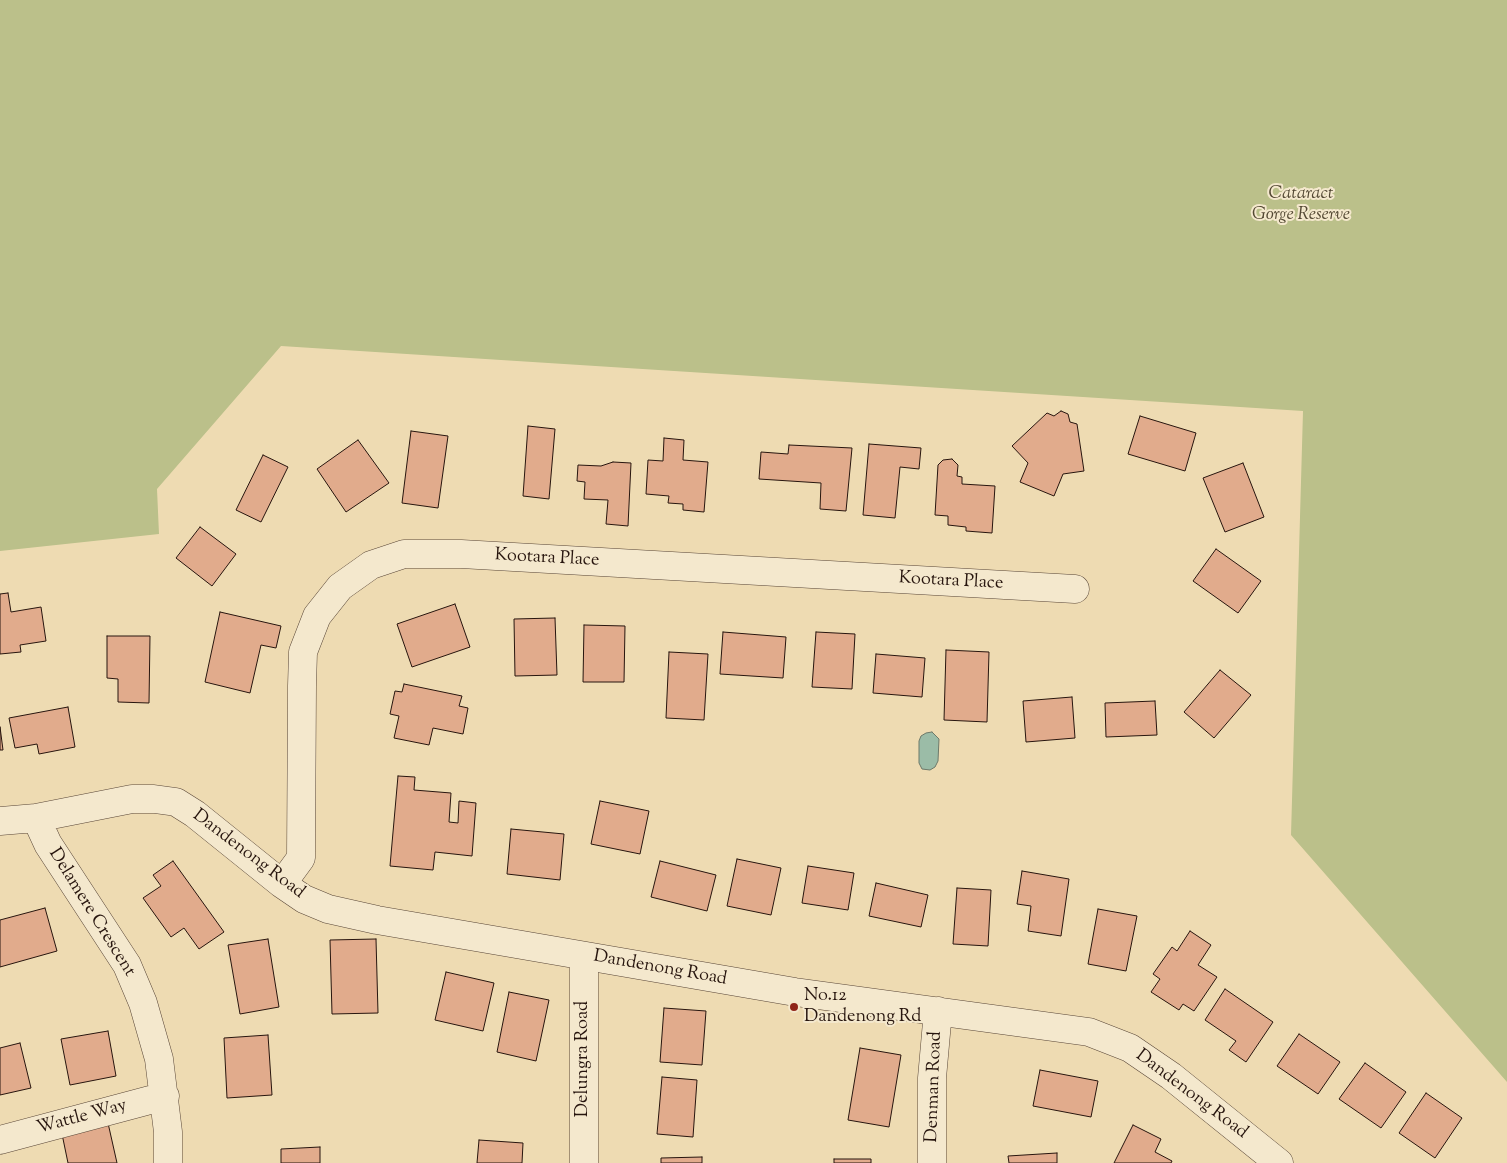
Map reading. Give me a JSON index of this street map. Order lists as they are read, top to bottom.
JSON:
{
  "streets": {
    "street": [
      "Kootara Place",
      "Dandenong Road",
      "Delamere Crescent",
      "Delungra Road",
      "Denman Road",
      "Wattle Way"
    ]
  },
  "crossings": [
    ["Kootara Place", "Dandenong Road"],
    ["Dandenong Road", "Delamere Crescent"],
    ["Dandenong Road", "Delungra Road"],
    ["Dandenong Road", "Denman Road"],
    ["Delamere Crescent", "Wattle Way"]
  ],
  "parks": ["Cataract Gorge Reserve"],
  "places": ["No.12 Dandenong Rd"]
}
